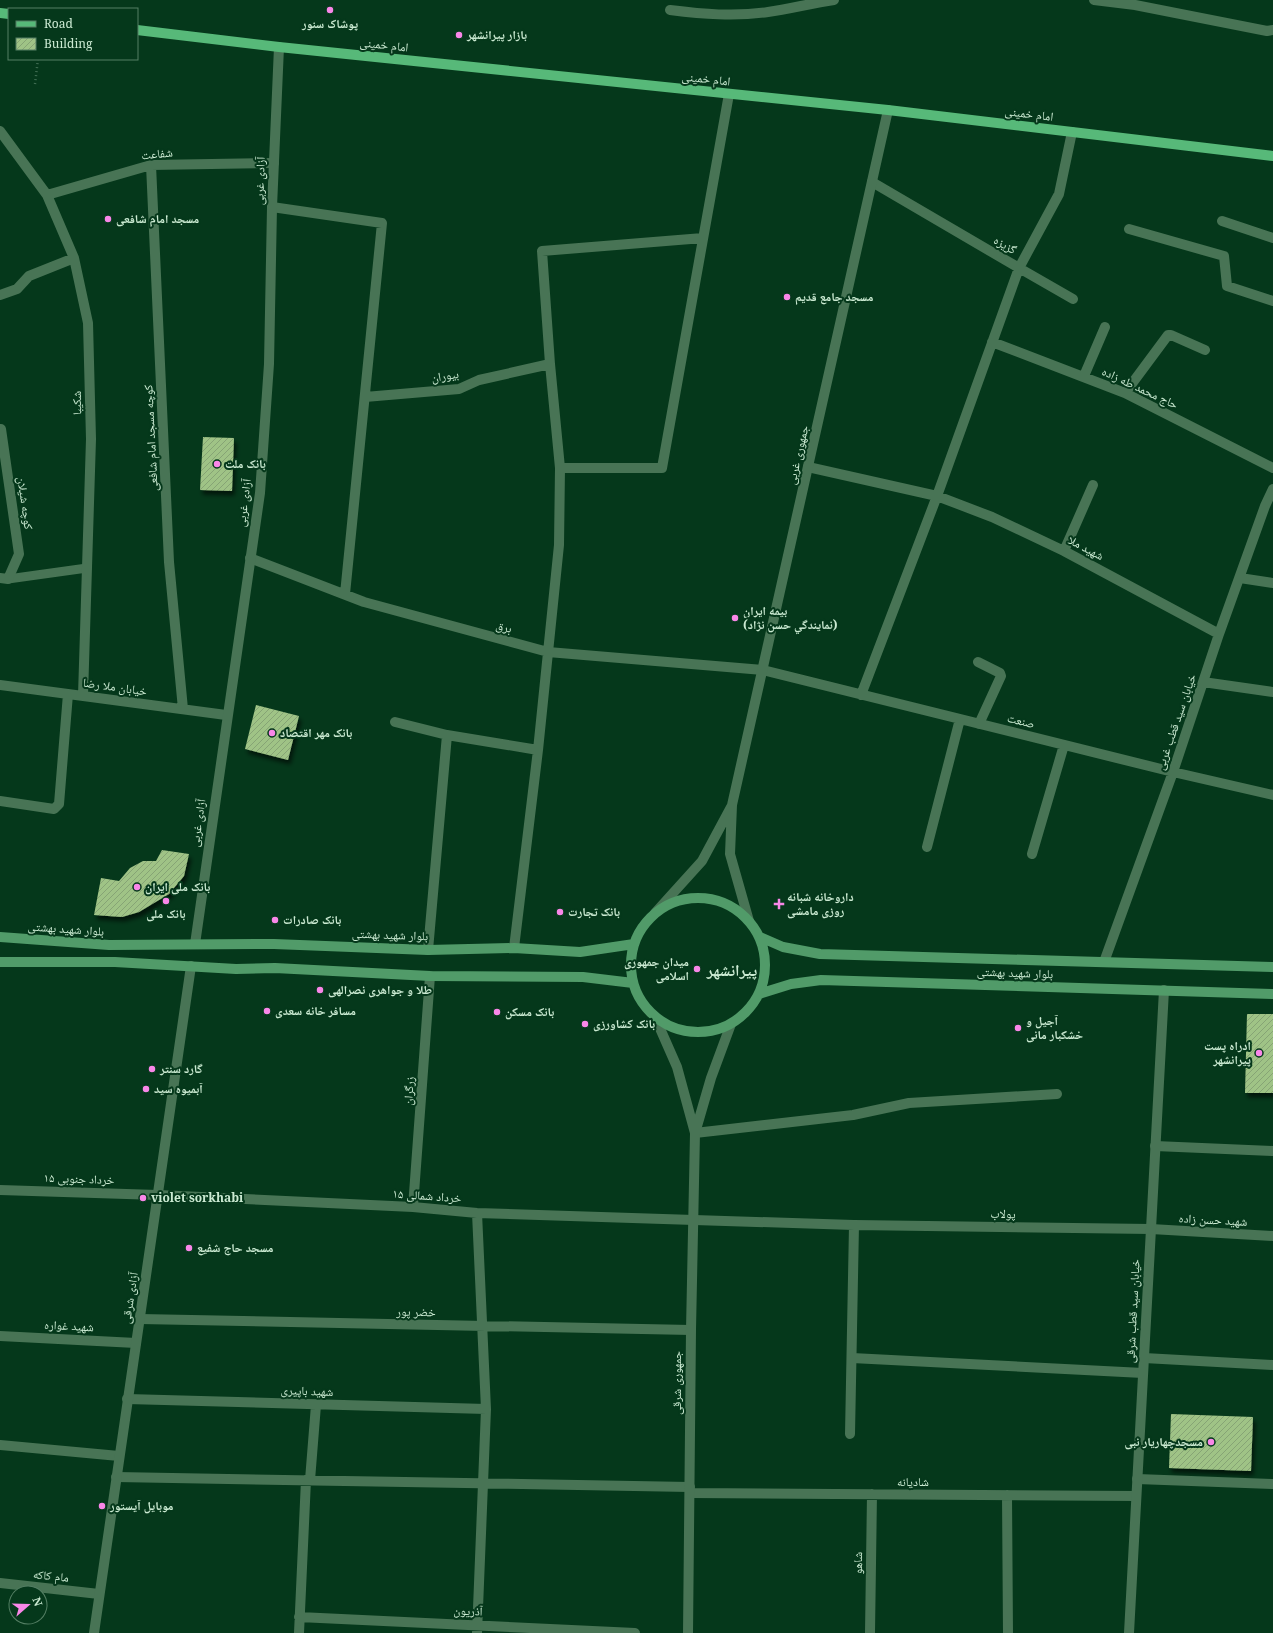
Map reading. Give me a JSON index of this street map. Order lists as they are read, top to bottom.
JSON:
{
  "streets": {
    "main road": ["امام خمینی", "بلوار شهید بهشتی"],
    "street": [
      "شفاعت",
      "آزادی غربی",
      "گزیزه",
      "بیوران",
      "حاج محمد طه زاده",
      "شکیبا",
      "کوچه مسجد امام شافعی",
      "جمهوری غربی",
      "کوچه شیلان",
      "شهید ملا",
      "برق",
      "خیابان ملا رضا",
      "صنعت",
      "خیابان سید قطب غربی",
      "زرگران",
      "۱۵ خرداد جنوبی",
      "۱۵ خرداد شمالی",
      "پولاب",
      "شهید حسن زاده",
      "آزادی شرقی",
      "خیابان سید قطب شرقی",
      "خضر پور",
      "شهید غواره",
      "جمهوری شرقی",
      "شهید باپیری",
      "شادیانه",
      "شاهو",
      "مام کاکه",
      "آذریون"
    ]
  },
  "crossings": [
    ["امام خمینی", "آزادی غربی"],
    ["امام خمینی", "گزیزه"],
    ["امام خمینی", "جمهوری غربی"],
    ["شفاعت", "آزادی غربی"],
    ["شفاعت", "شکیبا"],
    ["شفاعت", "کوچه مسجد امام شافعی"],
    ["آزادی غربی", "برق"],
    ["آزادی غربی", "خیابان ملا رضا"],
    ["آزادی غربی", "بلوار شهید بهشتی"],
    ["گزیزه", "جمهوری غربی"],
    ["شکیبا", "کوچه شیلان"],
    ["شکیبا", "خیابان ملا رضا"],
    ["کوچه مسجد امام شافعی", "خیابان ملا رضا"],
    ["جمهوری غربی", "شهید ملا"],
    ["جمهوری غربی", "برق"],
    ["جمهوری غربی", "صنعت"],
    ["شهید ملا", "خیابان سید قطب غربی"],
    ["برق", "صنعت"],
    ["صنعت", "خیابان سید قطب غربی"],
    ["خیابان سید قطب غربی", "بلوار شهید بهشتی"],
    ["بلوار شهید بهشتی", "خیابان سید قطب شرقی"],
    ["زرگران", "۱۵ خرداد شمالی"],
    ["۱۵ خرداد جنوبی", "۱۵ خرداد شمالی"],
    ["۱۵ خرداد جنوبی", "آزادی شرقی"],
    ["۱۵ خرداد شمالی", "پولاب"],
    ["۱۵ خرداد شمالی", "آزادی شرقی"],
    ["۱۵ خرداد شمالی", "جمهوری شرقی"],
    ["پولاب", "شهید حسن زاده"],
    ["پولاب", "خیابان سید قطب شرقی"],
    ["پولاب", "جمهوری شرقی"],
    ["شهید حسن زاده", "خیابان سید قطب شرقی"],
    ["آزادی شرقی", "خضر پور"],
    ["آزادی شرقی", "شهید غواره"],
    ["آزادی شرقی", "شهید باپیری"],
    ["آزادی شرقی", "شادیانه"],
    ["آزادی شرقی", "مام کاکه"],
    ["خیابان سید قطب شرقی", "شادیانه"],
    ["خضر پور", "جمهوری شرقی"],
    ["جمهوری شرقی", "شادیانه"],
    ["شادیانه", "شاهو"]
  ],
  "districts": ["پیرانشهر"],
  "places": {
    "other": [
      "پوشاک سنور",
      "بازار پیرانشهر",
      "مسجد امام شافعی",
      "مسجد جامع قدیم",
      "بانک ملت",
      "بيمه ايران (نمايندگي حسن نژاد)",
      "بانک مهر اقتصاد",
      "بانک ملی ایران",
      "بانک ملی",
      "بانک تجارت",
      "بانک صادرات",
      "میدان جمهوری اسلامی",
      "طلا و جواهری نصرالهی",
      "مسافر خانه سعدی",
      "بانک مسکن",
      "بانک کشاورزی",
      "آجیل و خشکبار مانی",
      "ادراه پست پیرانشهر",
      "گارد سنتر",
      "آبمیوه سید",
      "violet sorkhabi",
      "مسجد حاج شفیع",
      "مسجدچهاریار نبی",
      "موبایل آیستور"
    ],
    "health": ["داروخانه شبانه روزی مامشی"]
  },
  "legend": ["Road", "Building"],
  "north": "right"
}
